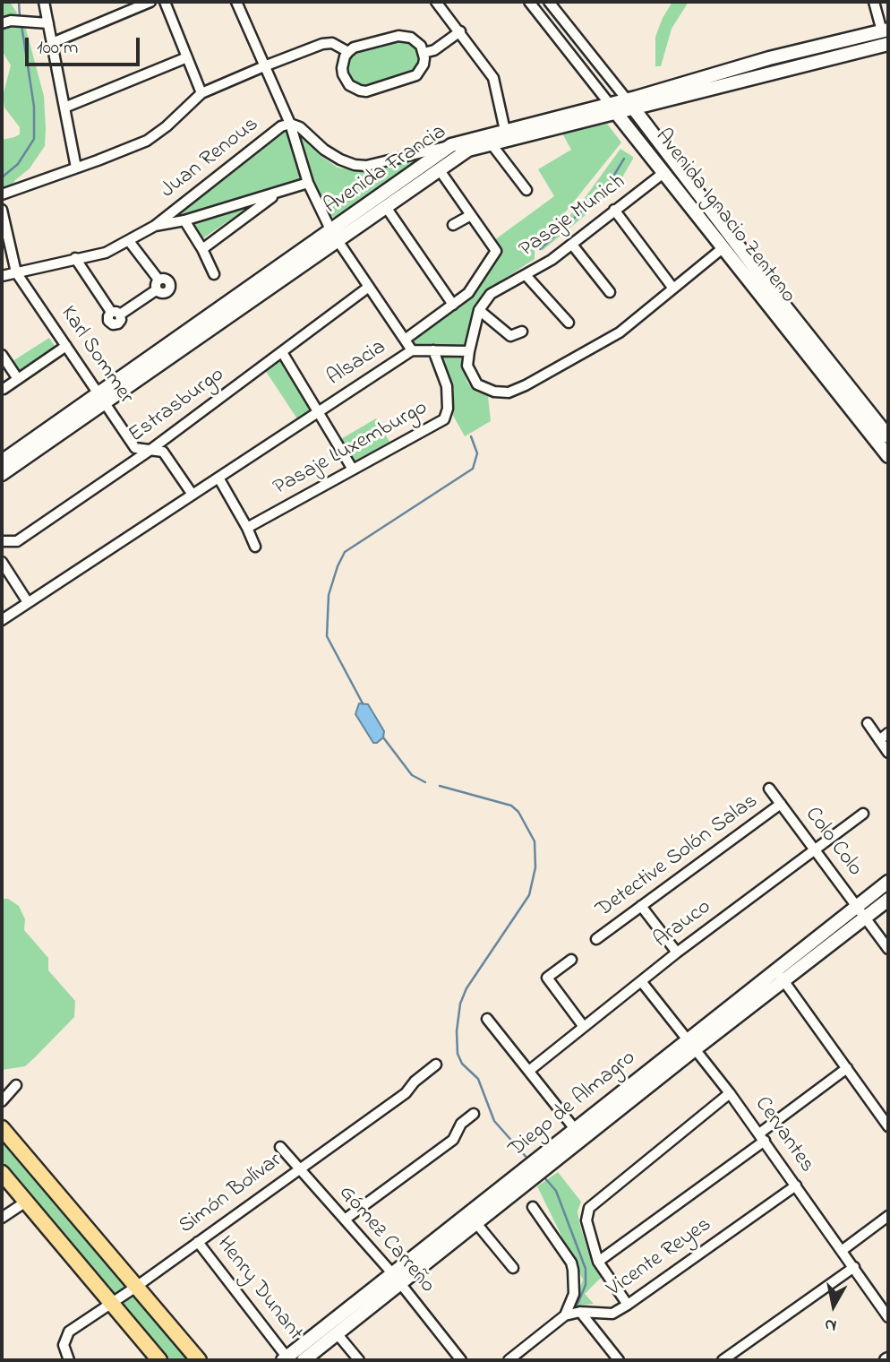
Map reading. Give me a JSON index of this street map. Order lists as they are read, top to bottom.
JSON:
{
  "streets": {
    "main road": ["Avenida Francia", "Avenida Ignacio Zenteno", "Diego de Almagro"],
    "street": [
      "Juan Renous",
      "Pasaje Munich",
      "Karl Sommer",
      "Alsacia",
      "Estrasburgo",
      "Pasaje Luxemburgo",
      "Colo Colo",
      "Detective Solón Salas",
      "Arauco",
      "Cervantes",
      "Simón Bolívar",
      "Gómez Carreño",
      "Vicente Reyes",
      "Henry Dunant"
    ]
  },
  "crossings": [
    ["Avenida Francia", "Avenida Ignacio Zenteno"],
    ["Avenida Francia", "Karl Sommer"],
    ["Pasaje Munich", "Avenida Ignacio Zenteno"],
    ["Karl Sommer", "Alsacia"],
    ["Karl Sommer", "Estrasburgo"],
    ["Alsacia", "Pasaje Luxemburgo"],
    ["Colo Colo", "Detective Solón Salas"],
    ["Colo Colo", "Arauco"],
    ["Colo Colo", "Diego de Almagro"],
    ["Arauco", "Cervantes"],
    ["Diego de Almagro", "Cervantes"],
    ["Diego de Almagro", "Gómez Carreño"],
    ["Diego de Almagro", "Henry Dunant"],
    ["Cervantes", "Vicente Reyes"],
    ["Simón Bolívar", "Gómez Carreño"],
    ["Simón Bolívar", "Henry Dunant"]
  ],
  "scale_bar": "100 m",
  "north": "bottom"
}
